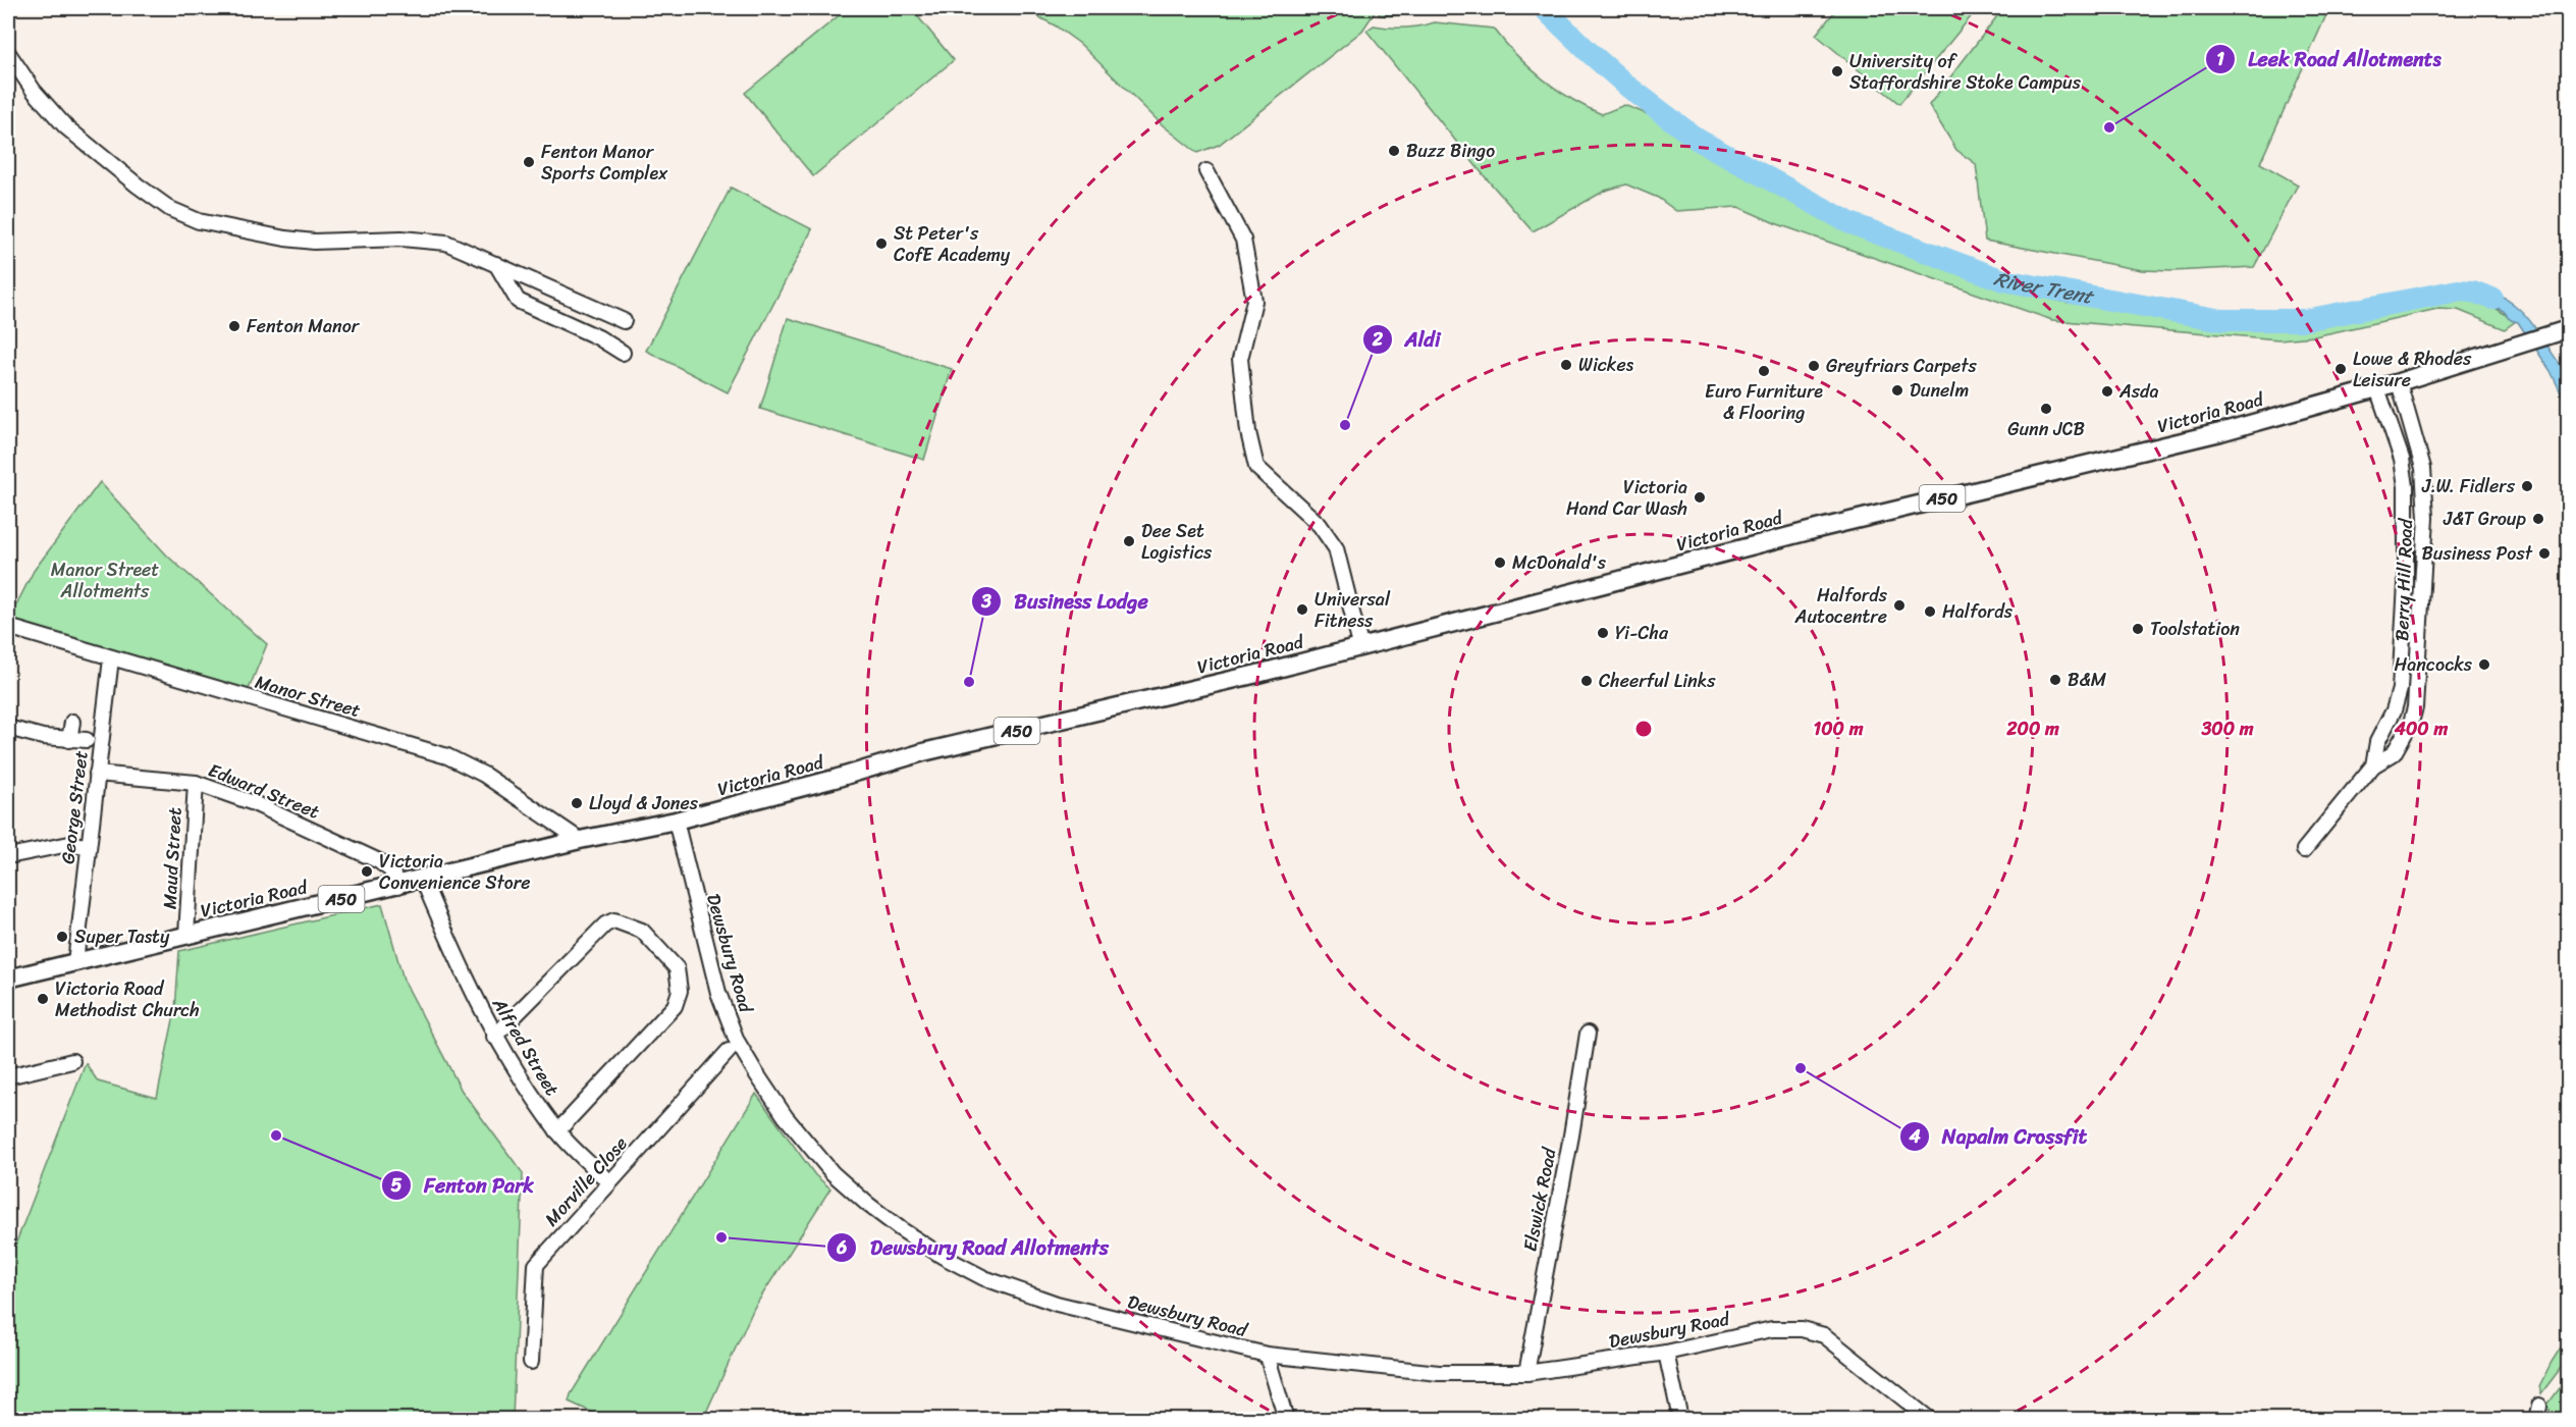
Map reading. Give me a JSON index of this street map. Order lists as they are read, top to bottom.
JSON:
{
  "streets": {
    "main road": ["Victoria Road", "A50"],
    "street": [
      "Berry Hill Road",
      "Manor Street",
      "Edward Street",
      "George Street",
      "Maud Street",
      "Dewsbury Road",
      "Alfred Street",
      "Morville Close",
      "Elswick Road"
    ]
  },
  "crossings": [
    ["Victoria Road", "Berry Hill Road"],
    ["Victoria Road", "Manor Street"],
    ["Victoria Road", "Edward Street"],
    ["Victoria Road", "George Street"],
    ["Victoria Road", "Maud Street"],
    ["Victoria Road", "Dewsbury Road"],
    ["Victoria Road", "Alfred Street"],
    ["Manor Street", "George Street"],
    ["Edward Street", "George Street"],
    ["Edward Street", "Maud Street"],
    ["Dewsbury Road", "Elswick Road"],
    ["Alfred Street", "Morville Close"]
  ],
  "water": ["River Trent"],
  "parks": ["Manor Street Allotments"],
  "places": [
    "University of Staffordshire Stoke Campus",
    "Leek Road Allotments",
    "Buzz Bingo",
    "Fenton Manor Sports Complex",
    "St Peter's CofE Academy",
    "Fenton Manor",
    "Wickes",
    "Greyfriars Carpets",
    "Lowe & Rhodes Leisure",
    "Euro Furniture & Flooring",
    "Dunelm",
    "Asda",
    "Gunn JCB",
    "Aldi",
    "J.W. Fidlers",
    "Victoria Hand Car Wash",
    "J&T Group",
    "Dee Set Logistics",
    "Business Post",
    "McDonald's",
    "Halfords Autocentre",
    "Universal Fitness",
    "Halfords",
    "Toolstation",
    "Yi-Cha",
    "Hancocks",
    "B&M",
    "Cheerful Links",
    "Business Lodge",
    "Lloyd & Jones",
    "Victoria Convenience Store",
    "Super Tasty",
    "Victoria Road Methodist Church",
    "Napalm Crossfit",
    "Fenton Park",
    "Dewsbury Road Allotments"
  ],
  "rings": [
    "100 m",
    "200 m",
    "300 m",
    "400 m"
  ]
}
